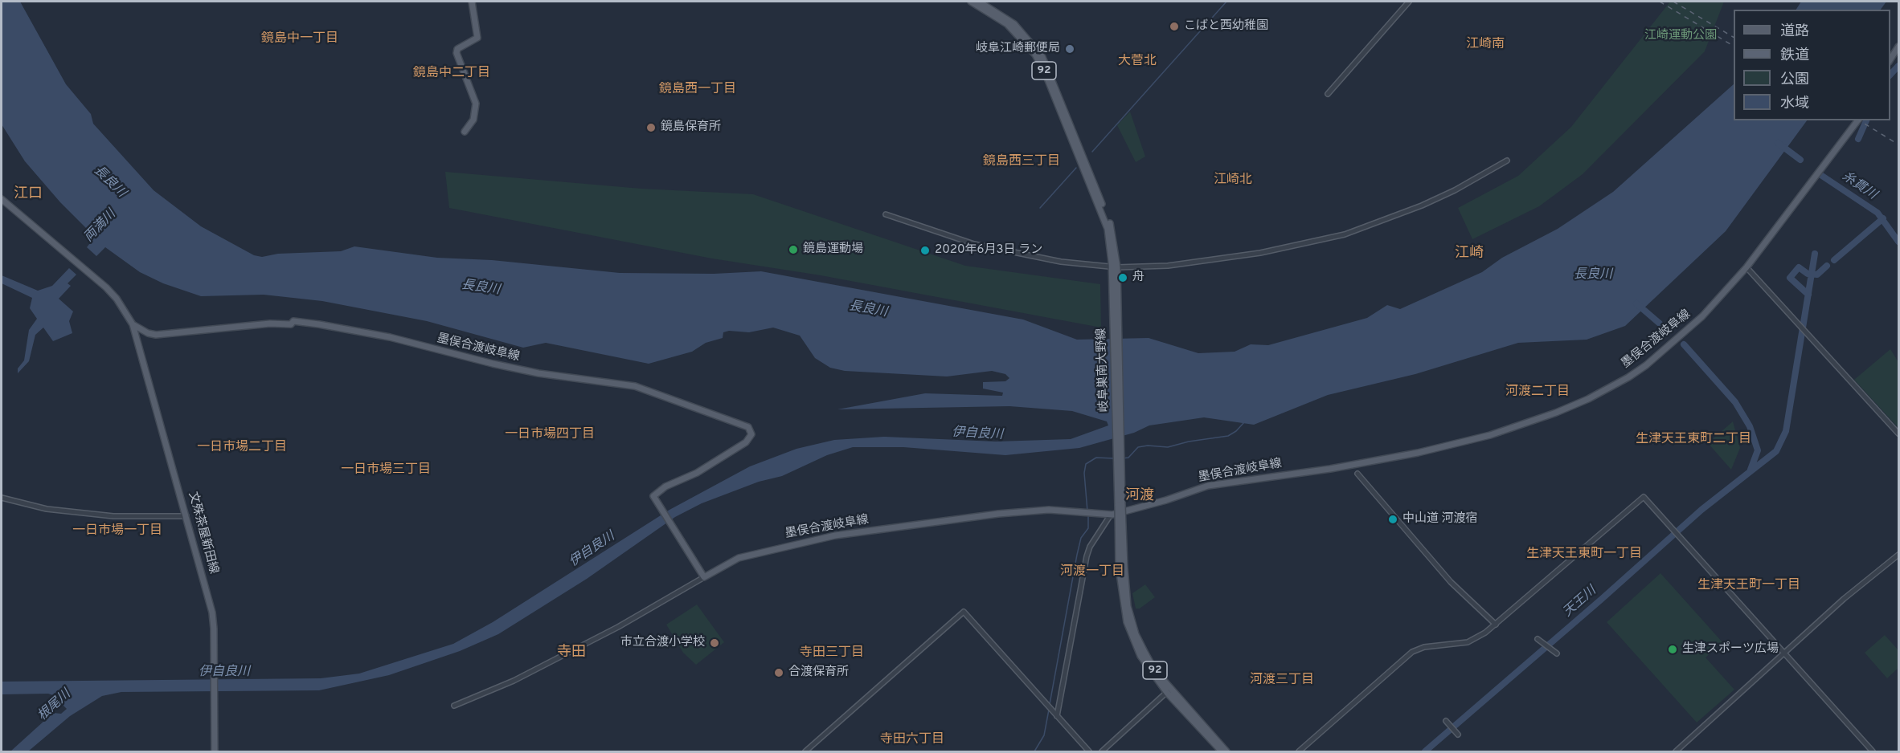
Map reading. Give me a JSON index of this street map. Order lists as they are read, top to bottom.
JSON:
{
  "streets": {
    "main road": [
      "92",
      "墨俣合渡岐阜線",
      "岐阜巣南大野線",
      "文殊茶屋新田線"
    ]
  },
  "crossings": [
    ["92", "岐阜巣南大野線"],
    ["墨俣合渡岐阜線", "文殊茶屋新田線"]
  ],
  "districts": [
    "鏡島中一丁目",
    "江崎南",
    "大菅北",
    "鏡島中二丁目",
    "鏡島西一丁目",
    "鏡島西三丁目",
    "江崎北",
    "江口",
    "江崎",
    "河渡二丁目",
    "一日市場四丁目",
    "生津天王東町二丁目",
    "一日市場二丁目",
    "一日市場三丁目",
    "河渡",
    "一日市場一丁目",
    "生津天王東町一丁目",
    "河渡一丁目",
    "生津天王町一丁目",
    "寺田",
    "寺田三丁目",
    "河渡三丁目",
    "寺田六丁目"
  ],
  "water": [
    "長良川",
    "糸貫川",
    "両満川",
    "伊自良川",
    "天王川",
    "根尾川"
  ],
  "parks": ["江崎運動公園"],
  "places": [
    "こばと西幼稚園",
    "岐阜江崎郵便局",
    "鏡島保育所",
    "鏡島運動場",
    "2020年6月3日 ラン",
    "舟",
    "中山道 河渡宿",
    "市立合渡小学校",
    "生津スポーツ広場",
    "合渡保育所"
  ],
  "legend": [
    "道路",
    "鉄道",
    "公園",
    "水域"
  ]
}
